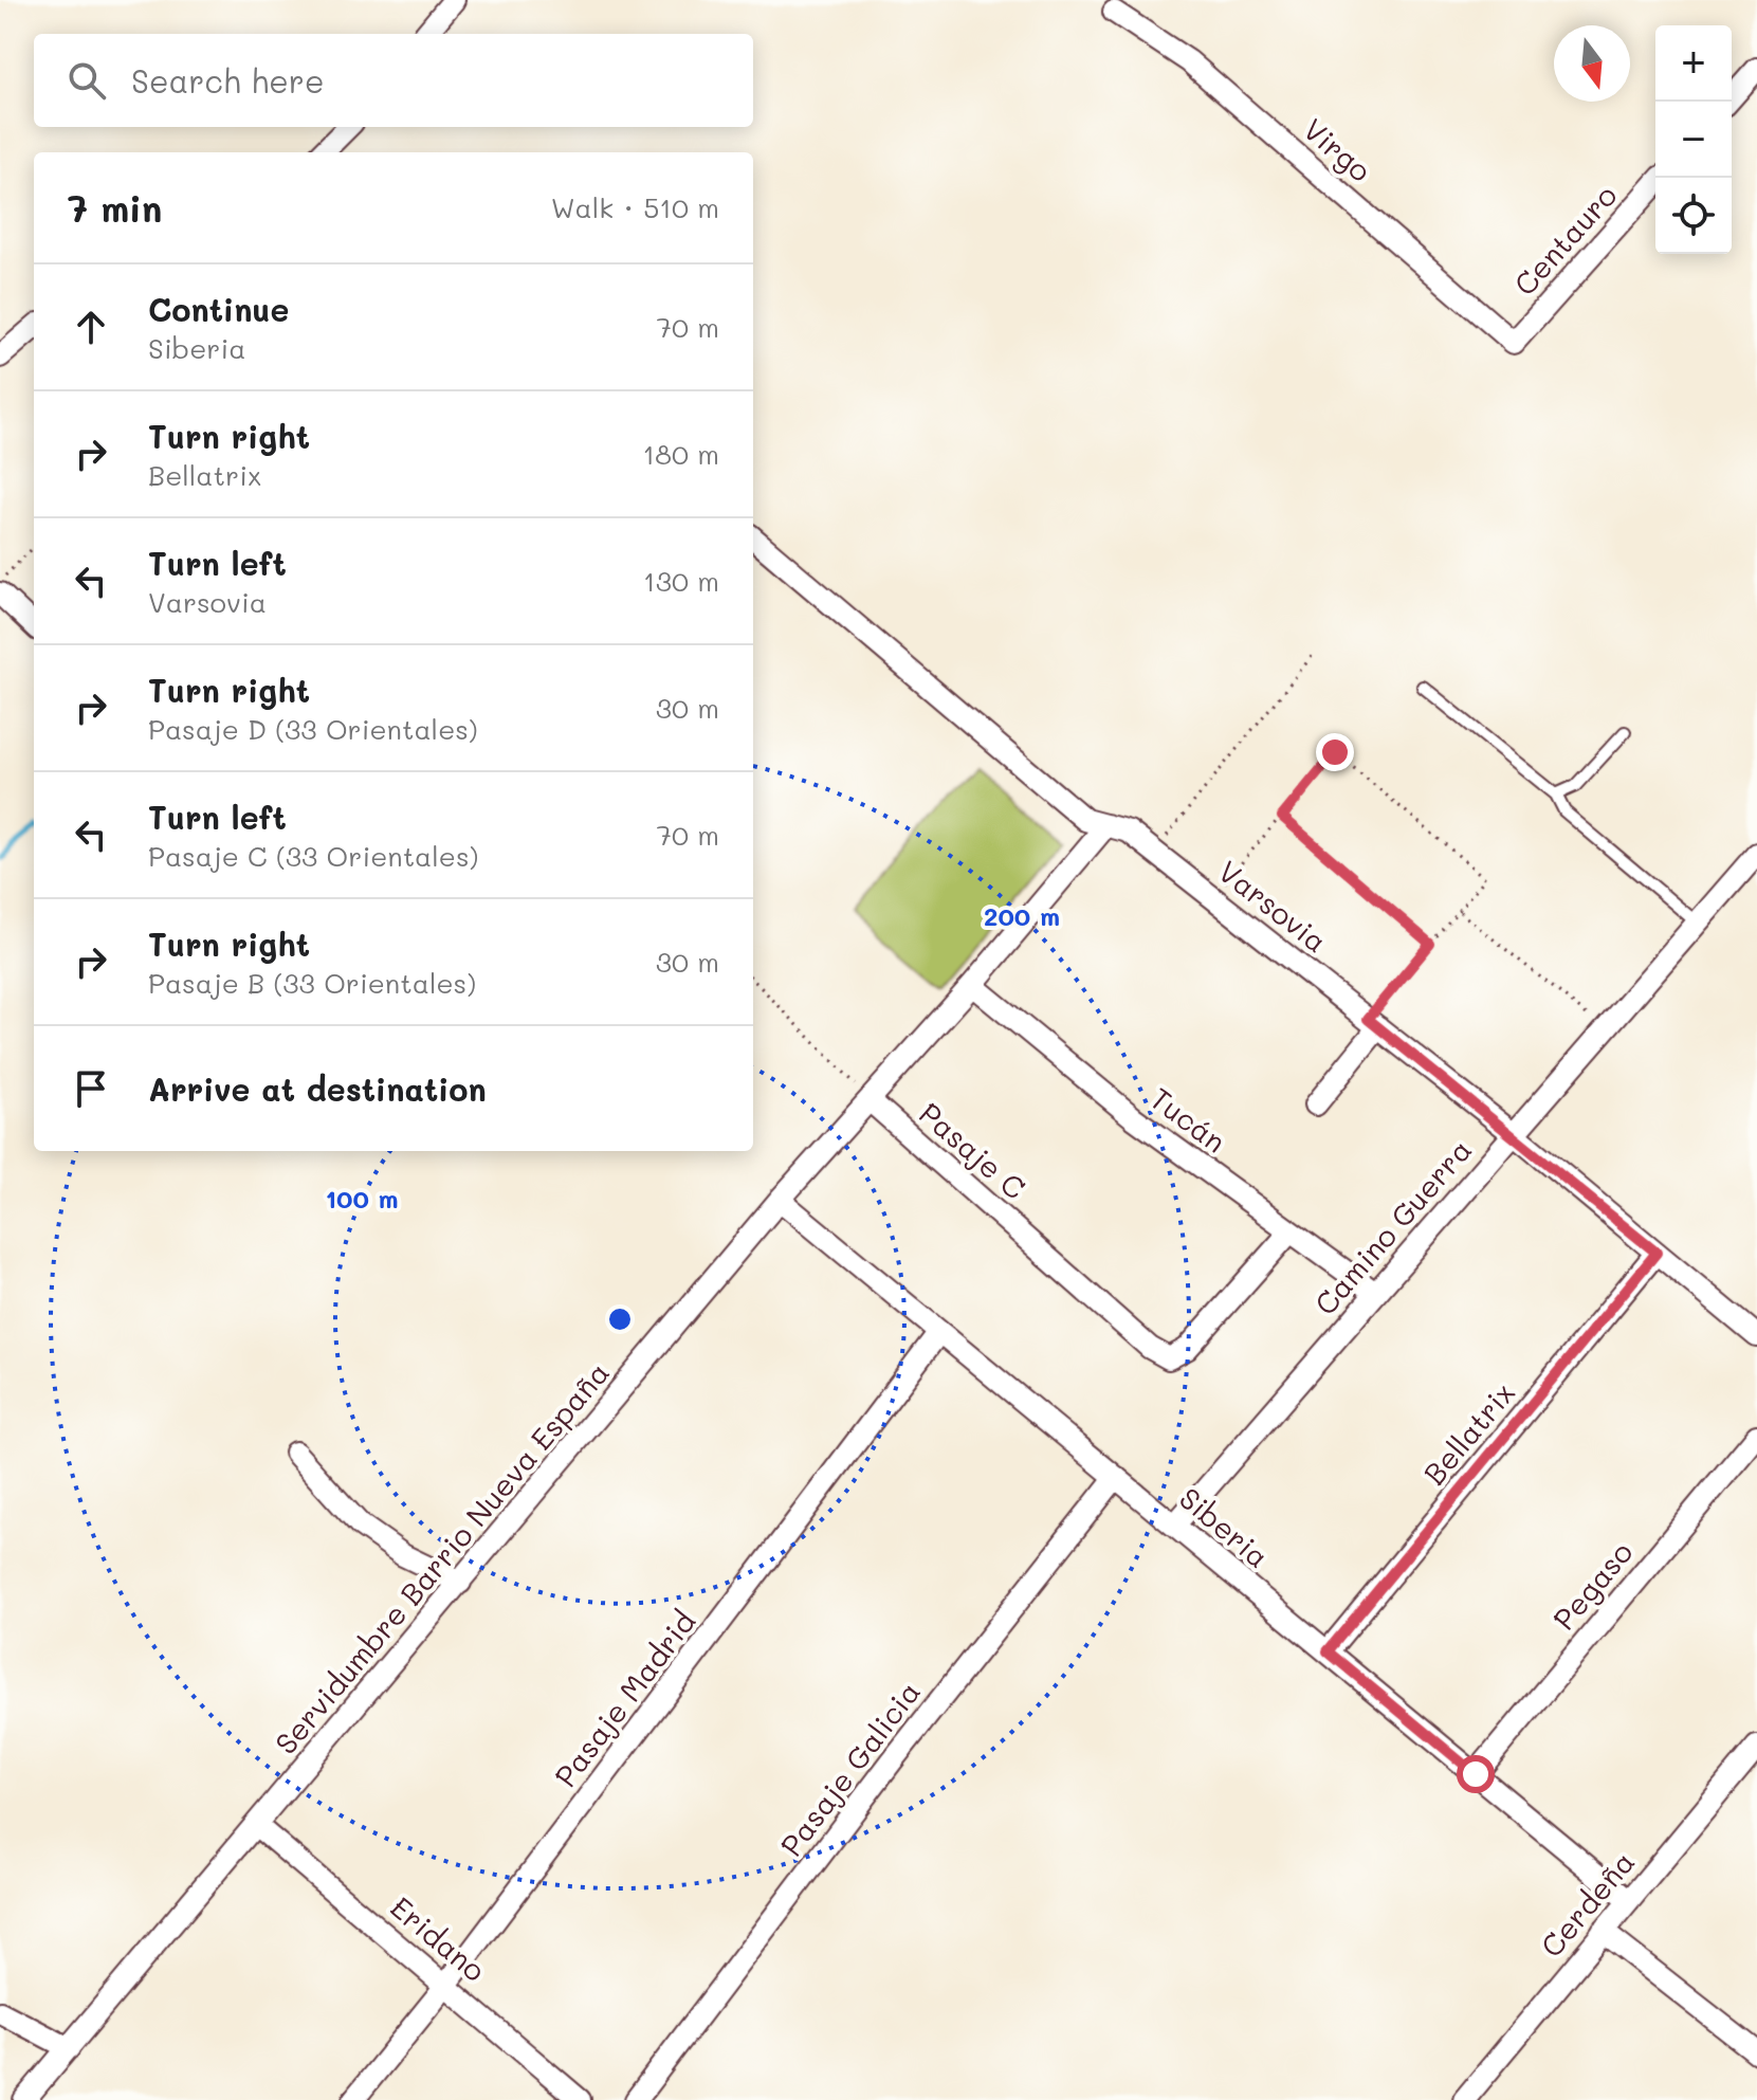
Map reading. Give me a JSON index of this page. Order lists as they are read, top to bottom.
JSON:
{
  "streets": {
    "street": [
      "Virgo",
      "Centauro",
      "Varsovia",
      "Tucán",
      "Pasaje C",
      "Camino Guerra",
      "Bellatrix",
      "Siberia",
      "Servidumbre Barrio Nueva España",
      "Pegaso",
      "Pasaje Madrid",
      "Pasaje Galicia",
      "Cerdeña",
      "Eridano"
    ]
  },
  "crossings": [
    ["Virgo", "Centauro"],
    ["Varsovia", "Camino Guerra"],
    ["Varsovia", "Bellatrix"],
    ["Varsovia", "Servidumbre Barrio Nueva España"],
    ["Tucán", "Pasaje C"],
    ["Tucán", "Camino Guerra"],
    ["Tucán", "Servidumbre Barrio Nueva España"],
    ["Pasaje C", "Servidumbre Barrio Nueva España"],
    ["Camino Guerra", "Siberia"],
    ["Bellatrix", "Siberia"],
    ["Siberia", "Servidumbre Barrio Nueva España"],
    ["Siberia", "Pegaso"],
    ["Siberia", "Pasaje Madrid"],
    ["Siberia", "Pasaje Galicia"],
    ["Siberia", "Cerdeña"],
    ["Servidumbre Barrio Nueva España", "Eridano"],
    ["Pasaje Madrid", "Eridano"]
  ],
  "north": "bottom",
  "page": {
    "map_buttons": ["+", "−"],
    "search": "Search here",
    "heading": ["7 min", "Walk · 510 m"],
    "list": [
      ["Continue", "Siberia", "70 m"],
      ["Turn right", "Bellatrix", "180 m"],
      ["Turn left", "Varsovia", "130 m"],
      ["Turn right", "Pasaje D (33 Orientales)", "30 m"],
      ["Turn left", "Pasaje C (33 Orientales)", "70 m"],
      ["Turn right", "Pasaje B (33 Orientales)", "30 m"],
      "Arrive at destination"
    ]
  },
  "rings": ["200 m", "100 m"]
}
